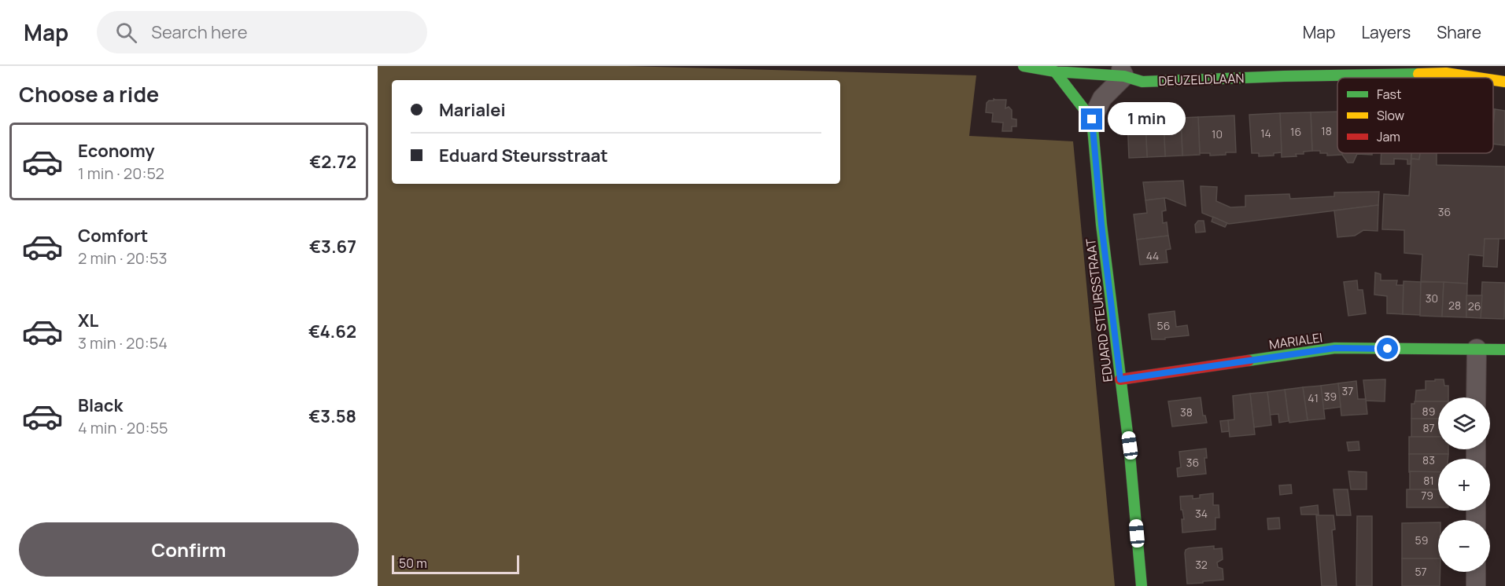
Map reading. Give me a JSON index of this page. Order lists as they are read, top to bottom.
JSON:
{
  "streets": {
    "street": ["DEUZELDLAAN", "EDUARD STEURSSTRAAT", "MARIALEI"]
  },
  "crossings": [
    ["EDUARD STEURSSTRAAT", "MARIALEI"]
  ],
  "house_numbers": [
    "18",
    "16",
    "14",
    "10",
    "36",
    "44",
    "30",
    "28",
    "26",
    "56",
    "37",
    "39",
    "41",
    "89",
    "38",
    "87",
    "83",
    "36",
    "81",
    "79",
    "34",
    "59",
    "32",
    "57"
  ],
  "legend": ["Fast", "Slow", "Jam"],
  "scale_bar": "50 m",
  "page": {
    "header": "Map",
    "search": "Search here",
    "nav": ["Map", "Layers", "Share"],
    "heading": "Choose a ride",
    "banner": ["Marialei", "Eduard Steursstraat"],
    "bubble": "1 min",
    "list": [
      {
        "name": "Economy",
        "note": "1 min · 20:52",
        "value": "€2.72"
      },
      {
        "name": "Comfort",
        "note": "2 min · 20:53",
        "value": "€3.67"
      },
      {
        "name": "XL",
        "note": "3 min · 20:54",
        "value": "€4.62"
      },
      {
        "name": "Black",
        "note": "4 min · 20:55",
        "value": "€3.58"
      }
    ],
    "map_buttons": ["+", "−"],
    "buttons": "Confirm",
    "scale": "50 m"
  }
}
